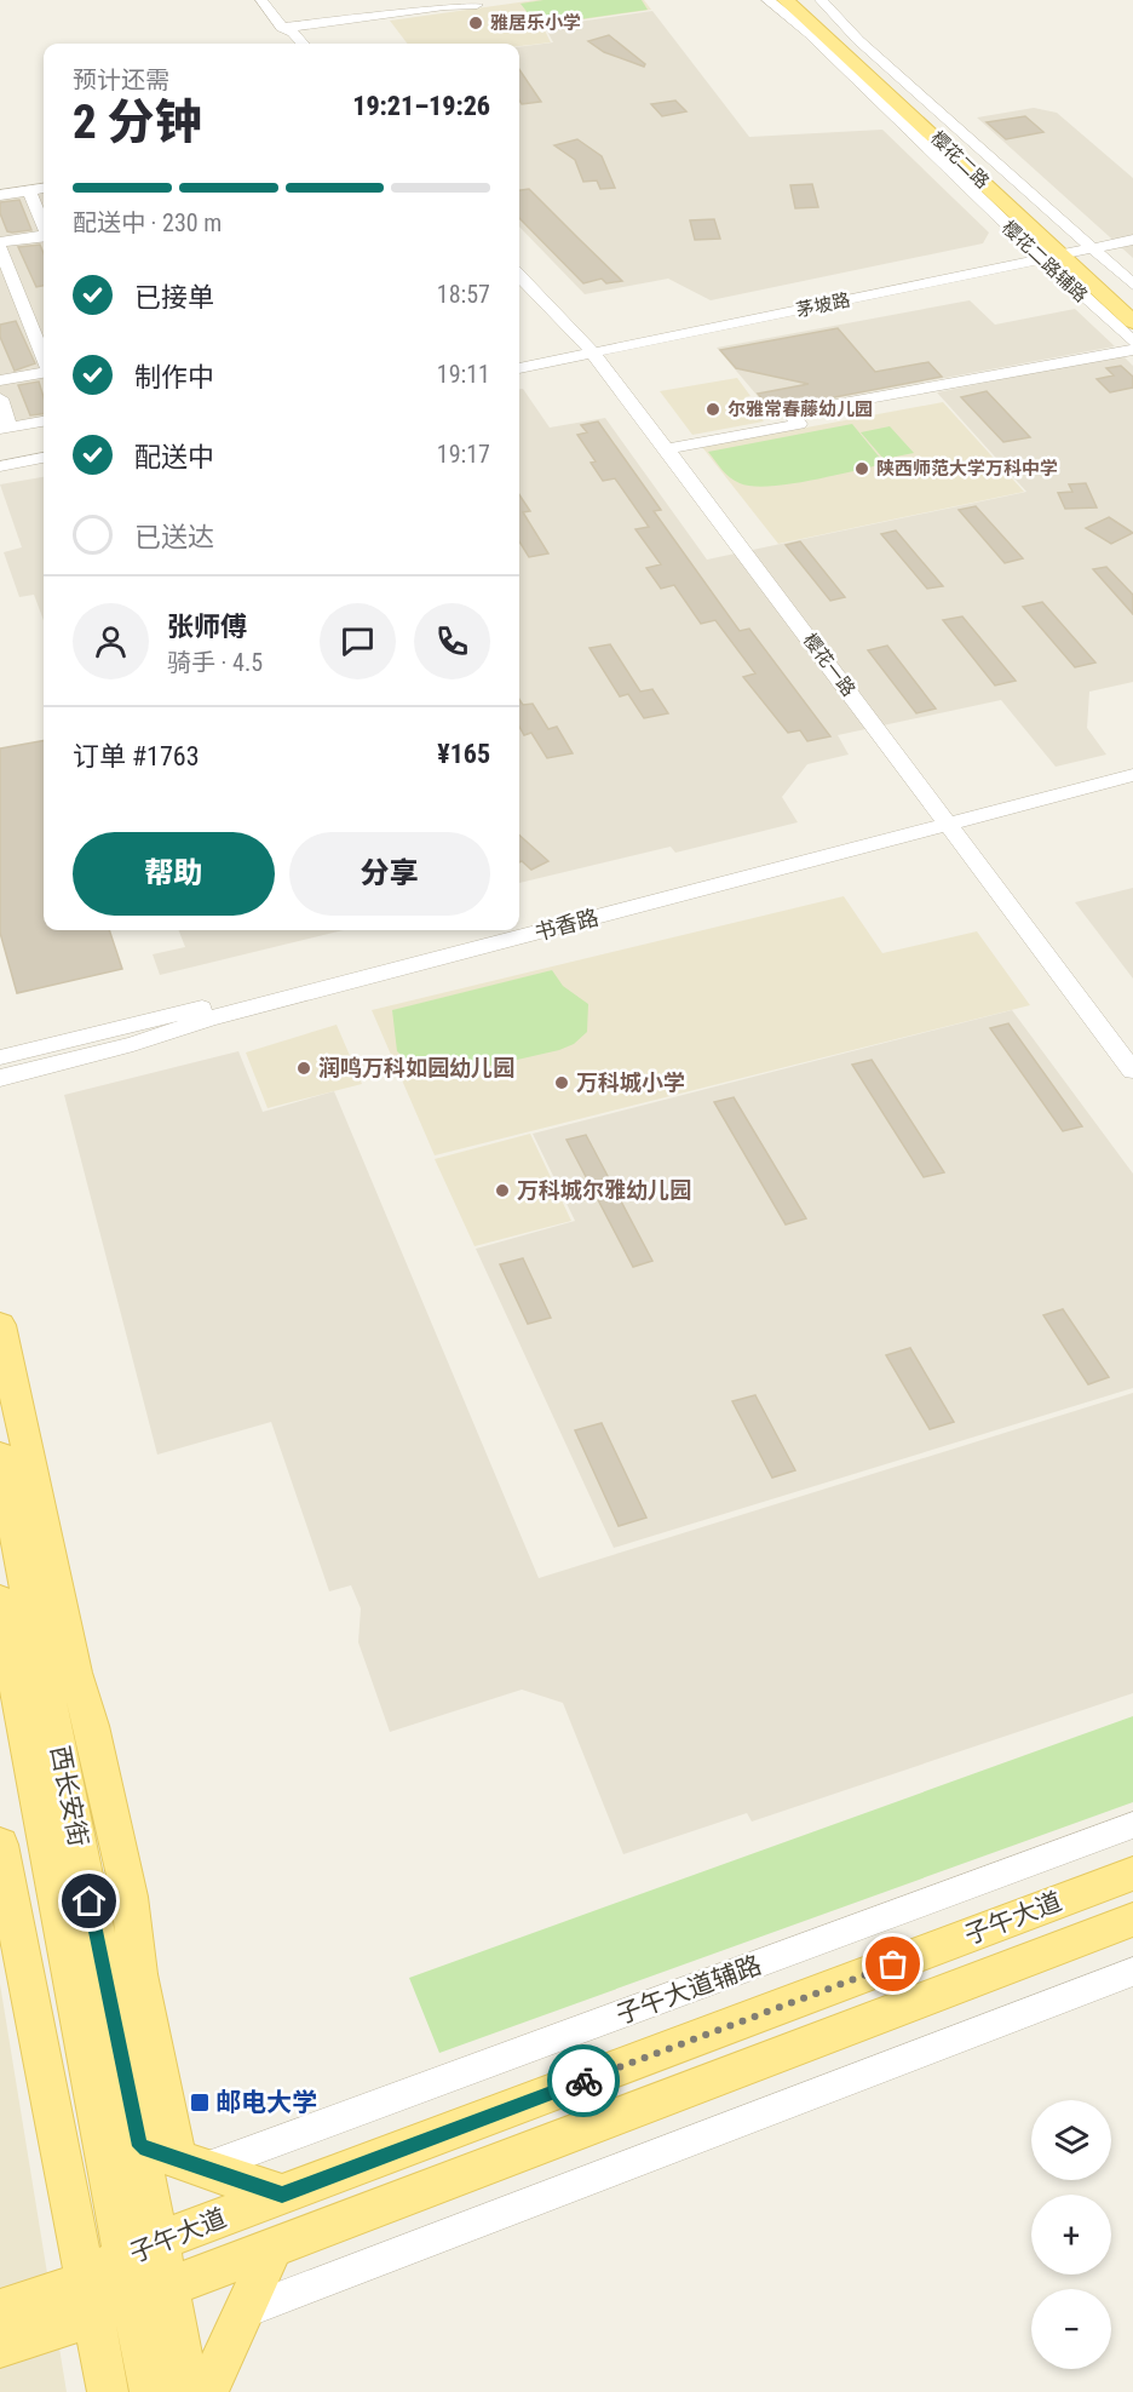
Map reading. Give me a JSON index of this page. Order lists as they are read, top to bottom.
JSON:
{
  "streets": {
    "main road": ["樱花二路", "西长安街", "子午大道"],
    "street": [
      "樱花二路辅路",
      "茅坡路",
      "樱花一路",
      "书香路",
      "子午大道辅路"
    ]
  },
  "crossings": [
    ["樱花二路", "樱花二路辅路"],
    ["樱花二路", "茅坡路"],
    ["樱花二路辅路", "茅坡路"],
    ["茅坡路", "樱花一路"],
    ["樱花一路", "书香路"],
    ["西长安街", "子午大道"],
    ["西长安街", "子午大道辅路"]
  ],
  "places": {
    "other": [
      "雅居乐小学",
      "尔雅常春藤幼儿园",
      "陕西师范大学万科中学",
      "润鸣万科如园幼儿园",
      "万科城小学",
      "万科城尔雅幼儿园"
    ],
    "transit": ["邮电大学"]
  },
  "page": {
    "heading": ["2 分钟", "预计还需", "19:21–19:26"],
    "panel": [
      "张师傅",
      "骑手 · 4.5",
      "订单 #1763",
      "¥165"
    ],
    "bar": "配送中 · 230 m",
    "list": [
      ["已接单", "18:57"],
      ["制作中", "19:11"],
      ["配送中", "19:17"],
      "已送达"
    ],
    "buttons": ["帮助", "分享"],
    "map_buttons": ["+", "−"]
  }
}
